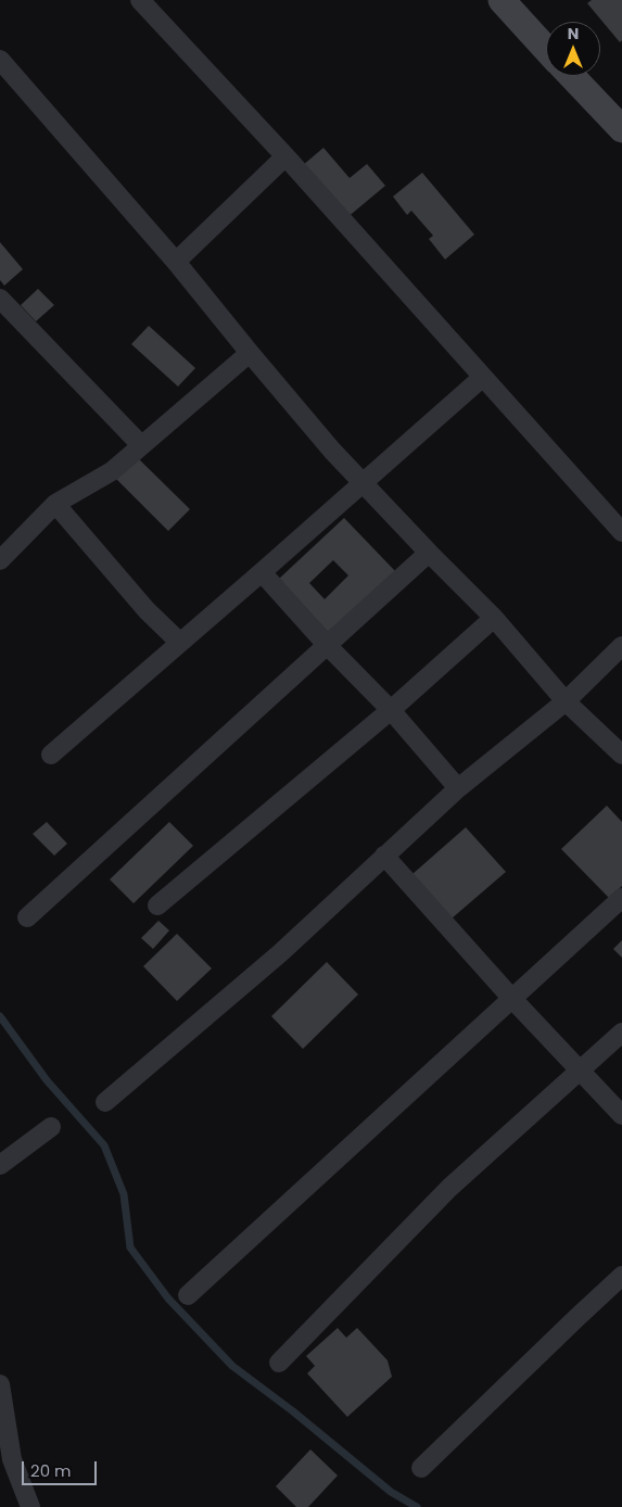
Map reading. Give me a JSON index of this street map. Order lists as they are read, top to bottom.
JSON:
{
  "scale_bar": "20 m",
  "north": "top"
}
